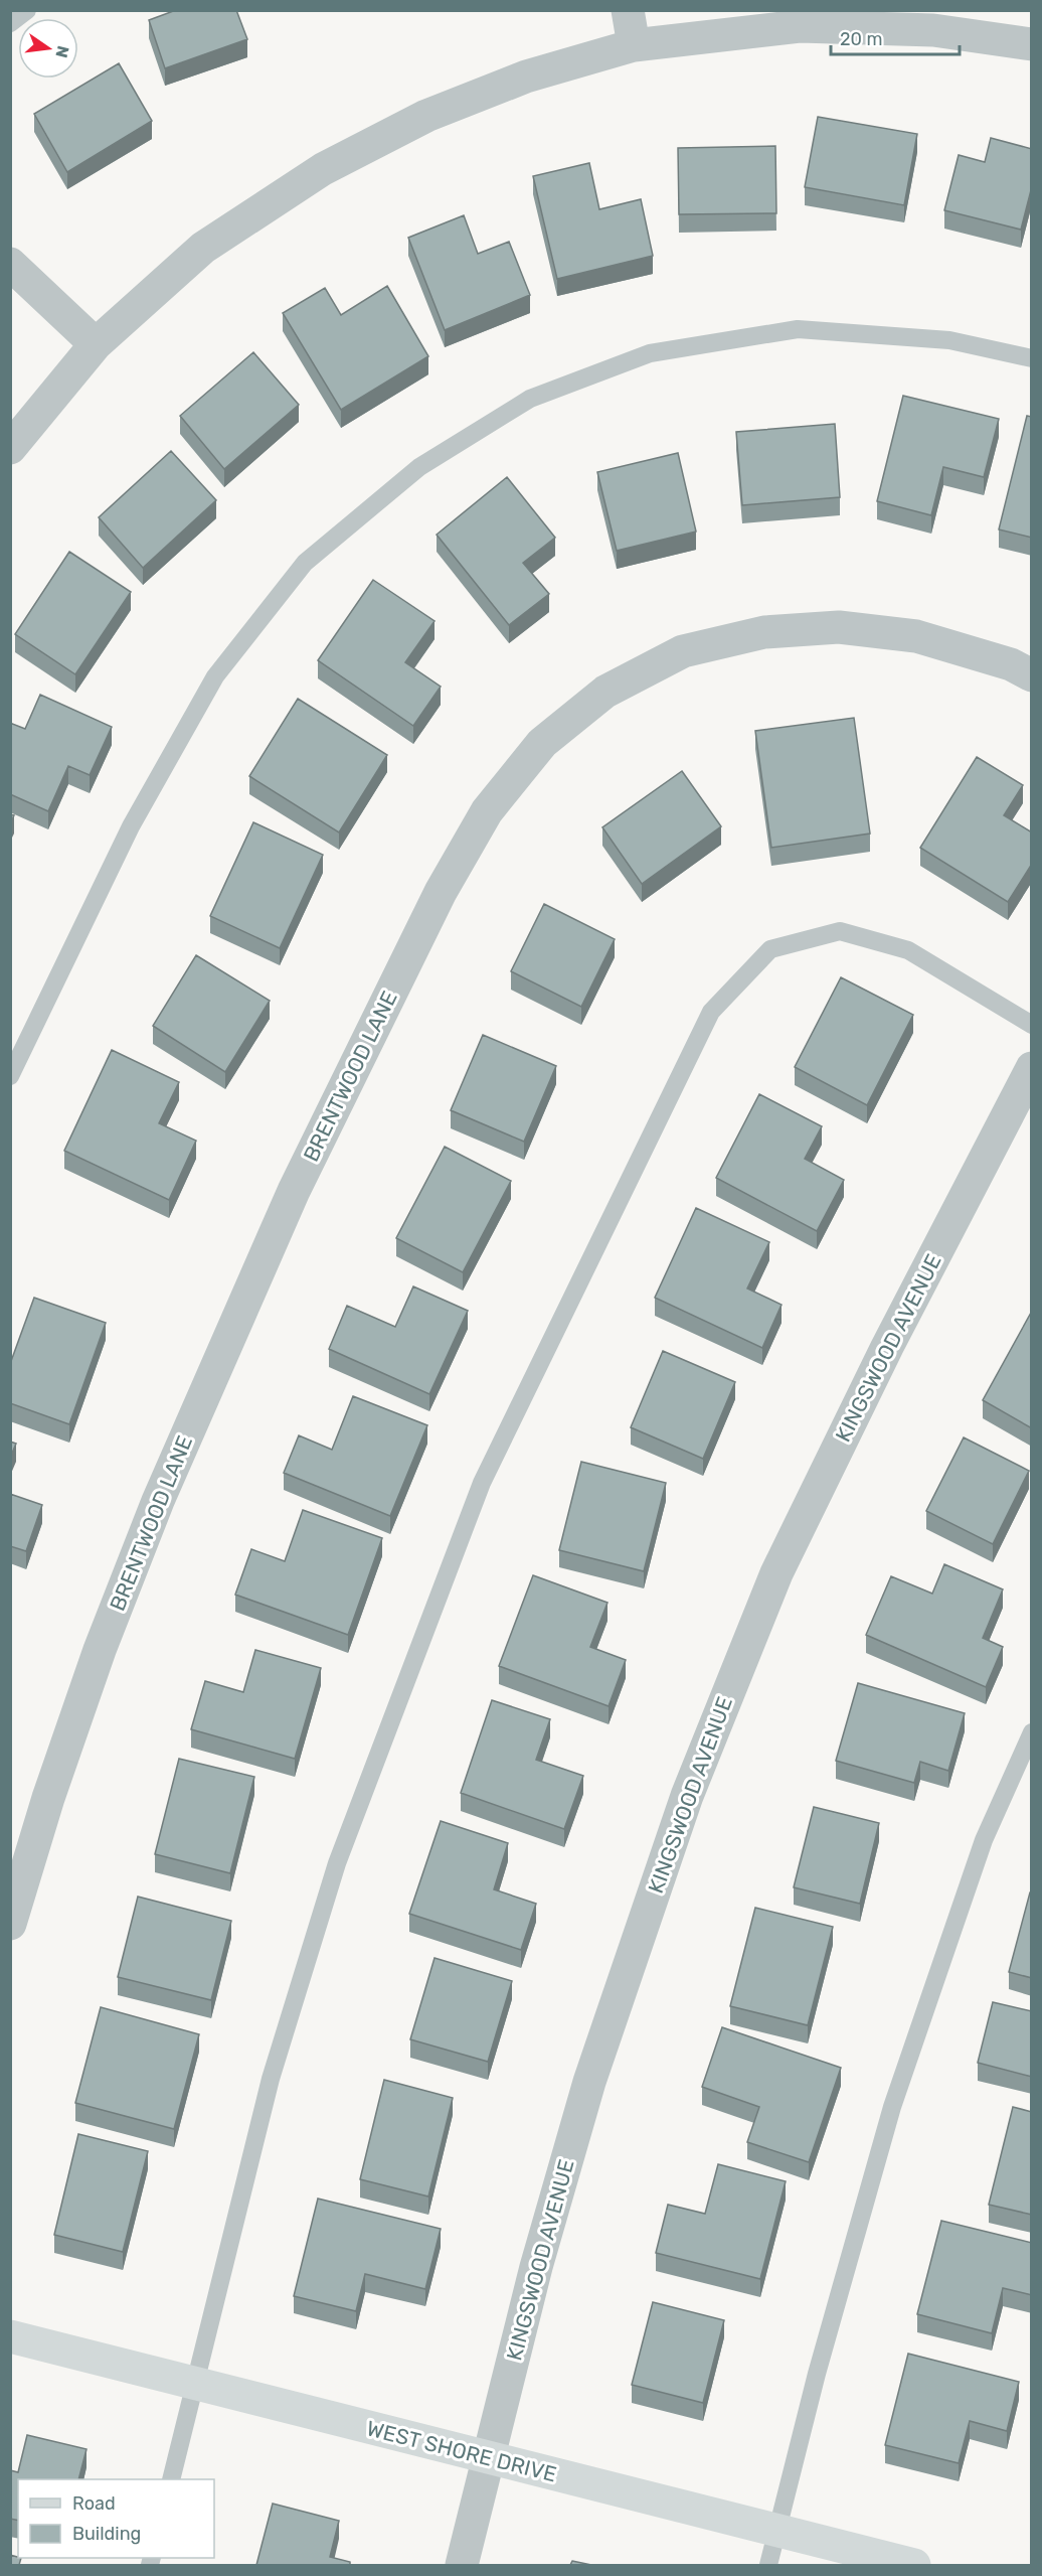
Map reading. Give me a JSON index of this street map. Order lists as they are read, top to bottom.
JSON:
{
  "streets": {
    "street": ["BRENTWOOD LANE", "KINGSWOOD AVENUE", "WEST SHORE DRIVE"]
  },
  "crossings": [
    ["KINGSWOOD AVENUE", "WEST SHORE DRIVE"]
  ],
  "legend": ["Road", "Building"],
  "scale_bar": "20 m",
  "north": "right"
}
